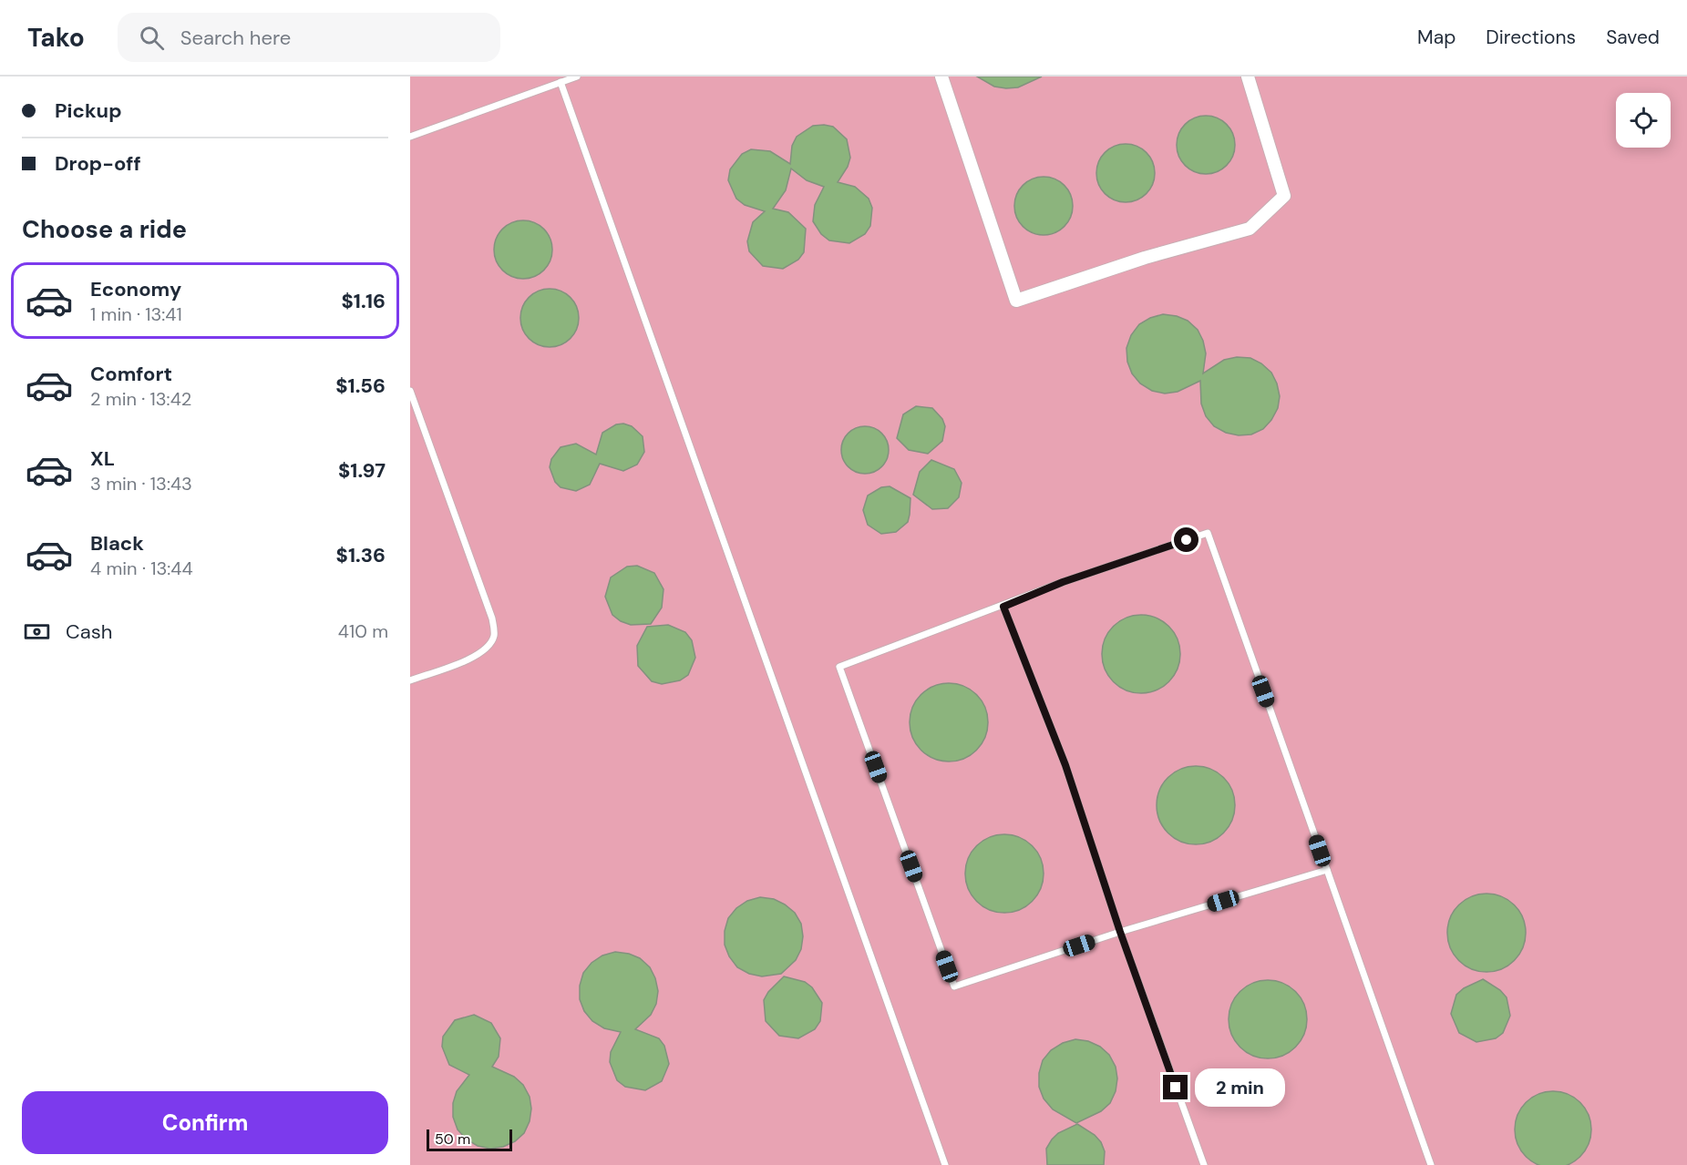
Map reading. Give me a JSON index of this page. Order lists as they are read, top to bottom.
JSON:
{
  "scale_bar": "50 m",
  "page": {
    "header": "Tako",
    "search": "Search here",
    "nav": ["Map", "Directions", "Saved"],
    "banner": ["Pickup", "Drop-off"],
    "heading": "Choose a ride",
    "list": [
      {
        "name": "Economy",
        "note": "1 min · 13:41",
        "value": "$1.16"
      },
      {
        "name": "Comfort",
        "note": "2 min · 13:42",
        "value": "$1.56"
      },
      {
        "name": "XL",
        "note": "3 min · 13:43",
        "value": "$1.97"
      },
      {
        "name": "Black",
        "note": "4 min · 13:44",
        "value": "$1.36"
      }
    ],
    "pay": ["Cash", "410 m"],
    "bubble": "2 min",
    "buttons": "Confirm",
    "scale": "50 m"
  }
}
